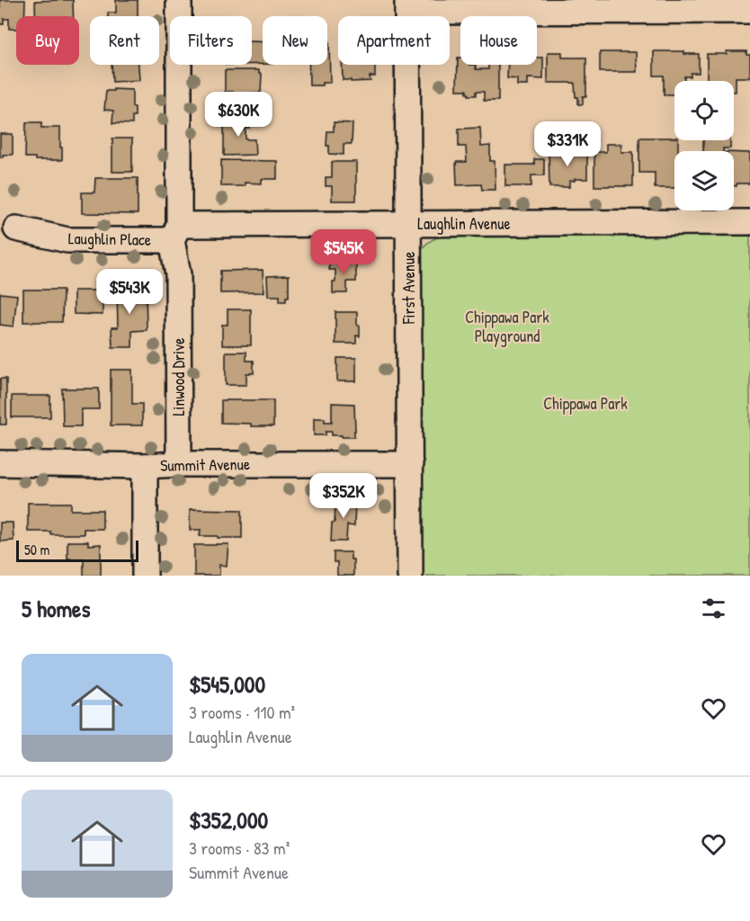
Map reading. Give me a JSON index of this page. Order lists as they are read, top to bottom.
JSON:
{
  "streets": {
    "street": [
      "Laughlin Avenue",
      "Laughlin Place",
      "First Avenue",
      "Linwood Drive",
      "Summit Avenue"
    ]
  },
  "crossings": [
    ["Laughlin Avenue", "Laughlin Place"],
    ["Laughlin Avenue", "First Avenue"],
    ["Laughlin Avenue", "Linwood Drive"],
    ["Laughlin Place", "Linwood Drive"],
    ["First Avenue", "Summit Avenue"],
    ["Linwood Drive", "Summit Avenue"]
  ],
  "parks": ["Chippawa Park Playground", "Chippawa Park"],
  "scale_bar": "50 m",
  "page": {
    "chip": [
      "Buy",
      "Rent",
      "Filters",
      "New",
      "Apartment",
      "House"
    ],
    "price": [
      "$630K",
      "$331K",
      "$545K",
      "$543K",
      "$352K"
    ],
    "scale": "50 m",
    "heading": "5 homes",
    "list": [
      {
        "name": "$545,000",
        "note": "3 rooms · 110 m² · Laughlin Avenue"
      },
      {
        "name": "$352,000",
        "note": "3 rooms · 83 m² · Summit Avenue"
      }
    ]
  }
}
